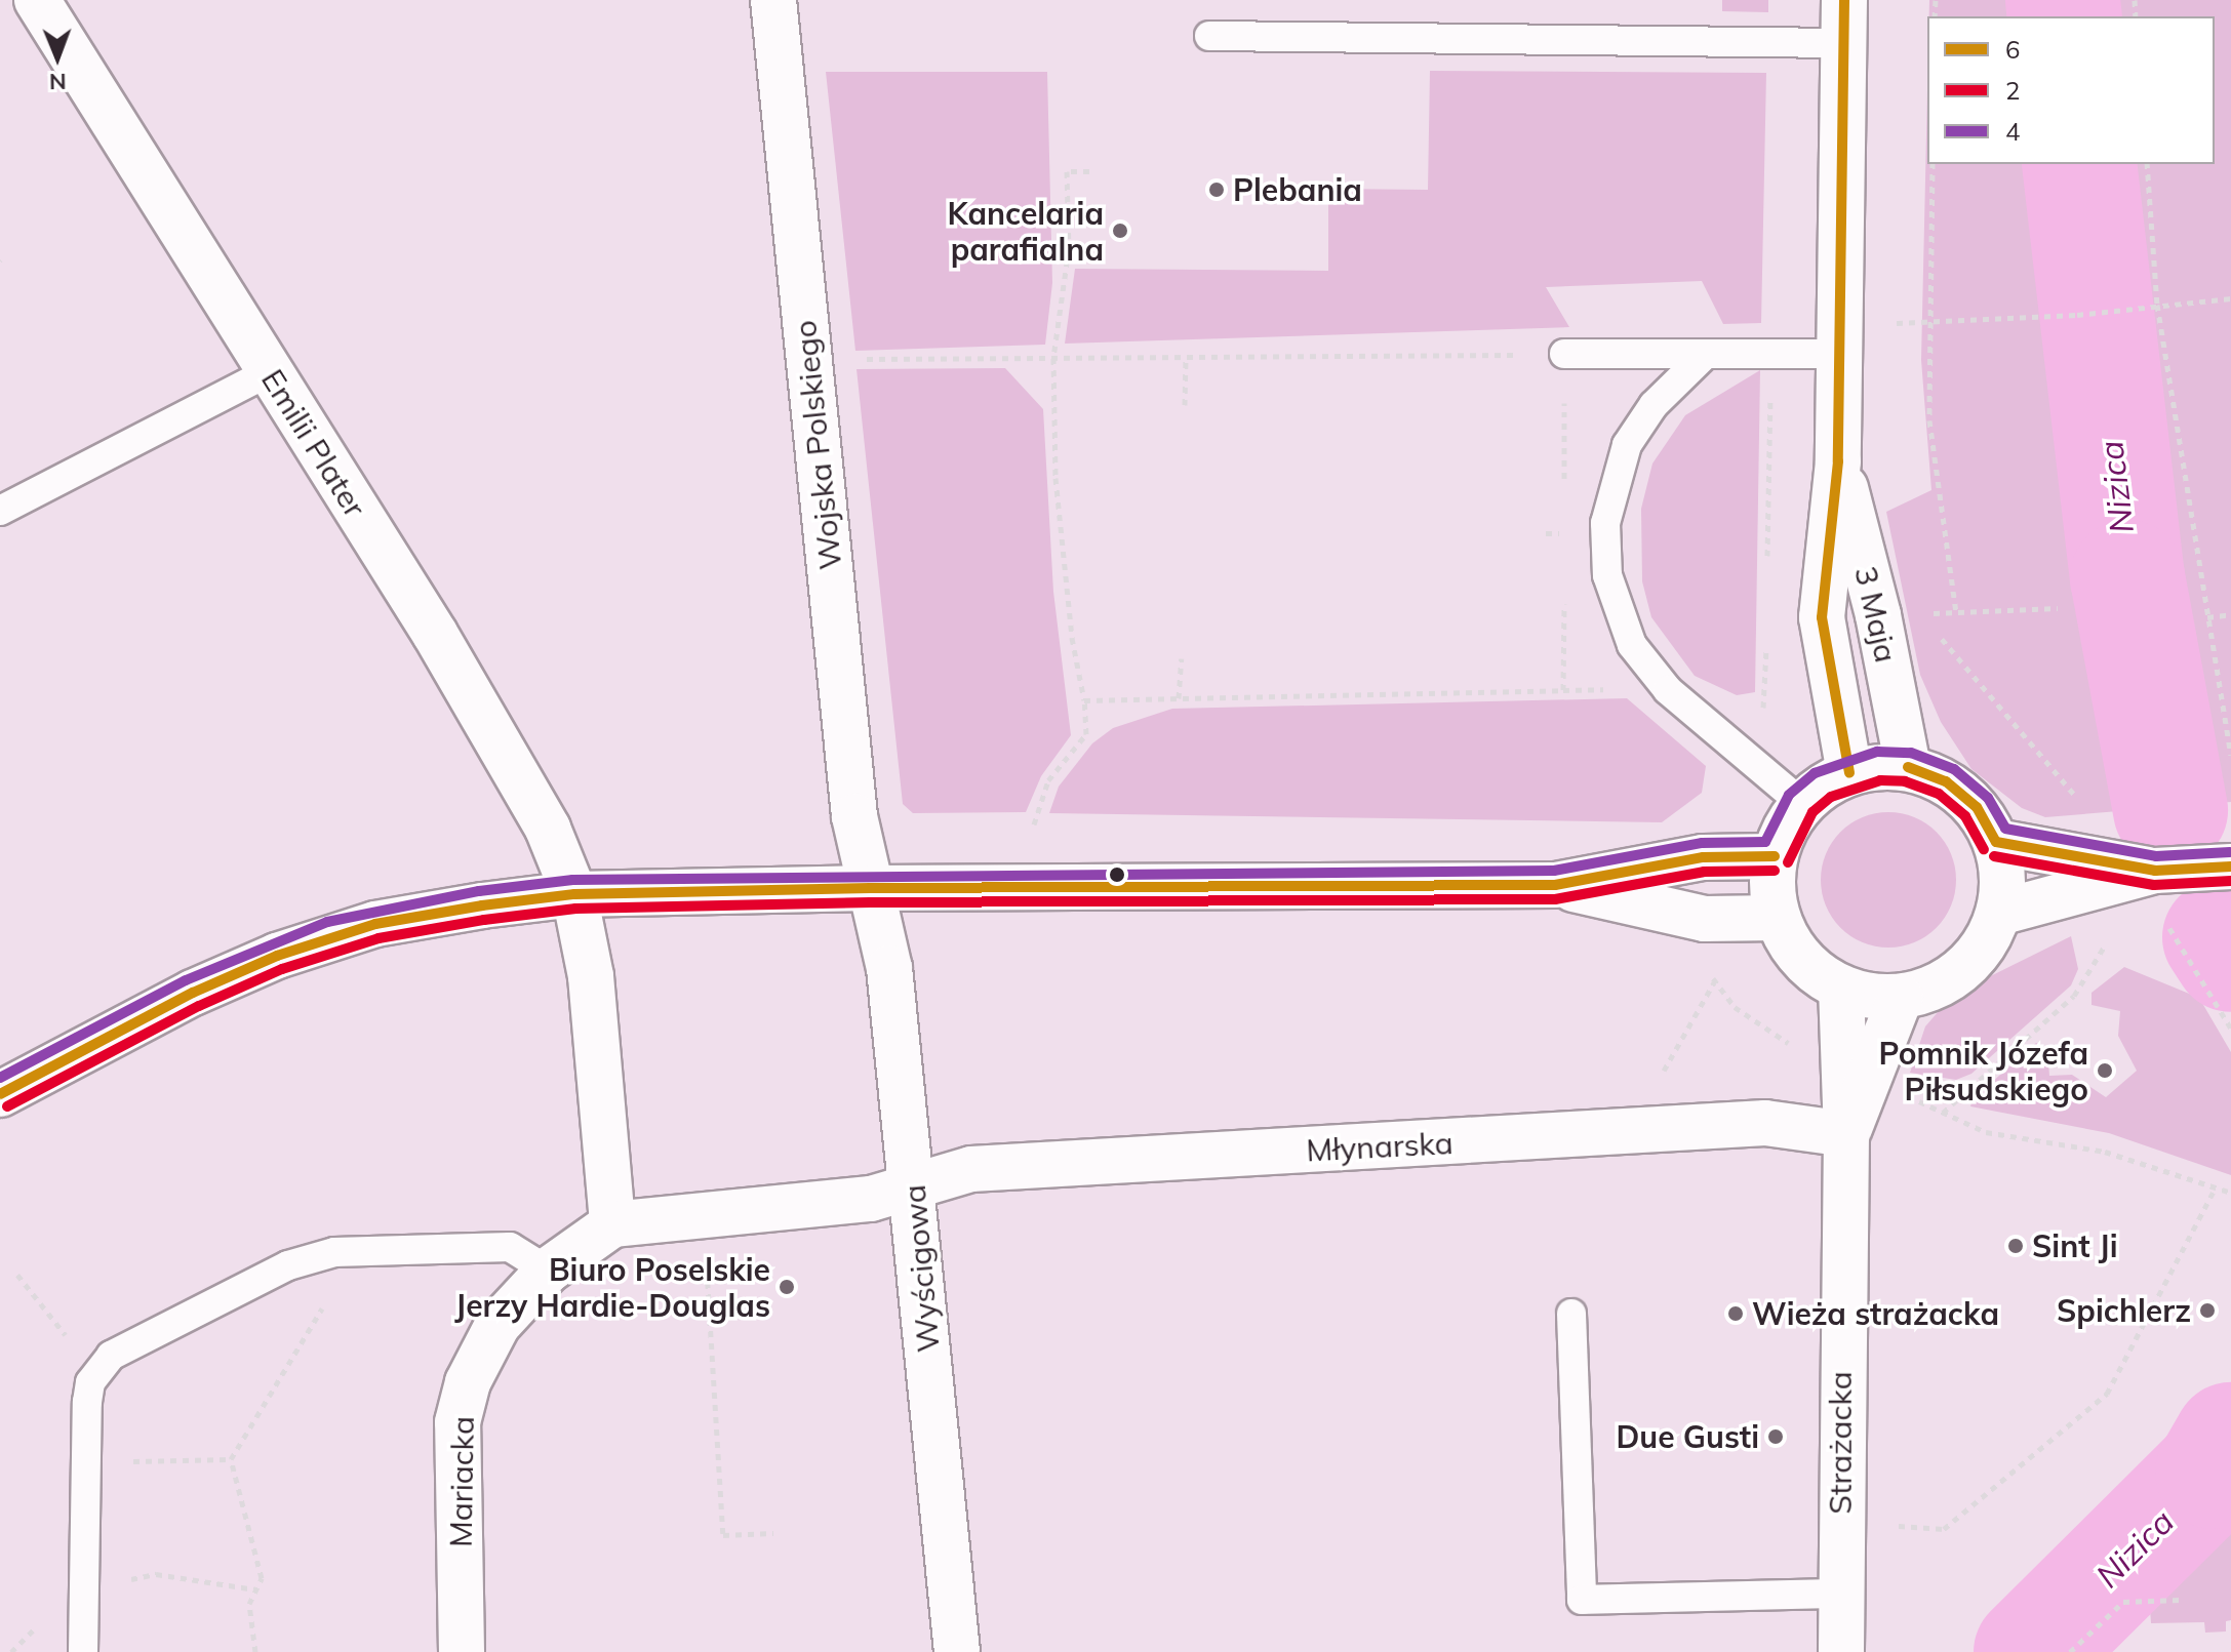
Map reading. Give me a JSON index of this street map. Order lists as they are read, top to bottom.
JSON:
{
  "streets": {
    "street": [
      "Emilii Plater",
      "Wojska Polskiego",
      "3 Maja",
      "Młynarska",
      "Wyścigowa",
      "Strażacka",
      "Mariacka"
    ]
  },
  "crossings": [
    ["Wojska Polskiego", "Wyścigowa"],
    ["3 Maja", "Strażacka"],
    ["Młynarska", "Wyścigowa"],
    ["Młynarska", "Strażacka"],
    ["Młynarska", "Mariacka"],
    ["Wyścigowa", "Mariacka"]
  ],
  "water": ["Nizica"],
  "places": [
    "Plebania",
    "Kancelaria parafialna",
    "Pomnik Józefa Piłsudskiego",
    "Sint Ji",
    "Biuro Poselskie Jerzy Hardie-Douglas",
    "Spichlerz",
    "Wieża strażacka",
    "Due Gusti"
  ],
  "lines": ["transit line 6", "transit line 4", "transit line 2"],
  "legend": ["6", "2", "4"],
  "north": "bottom"
}
